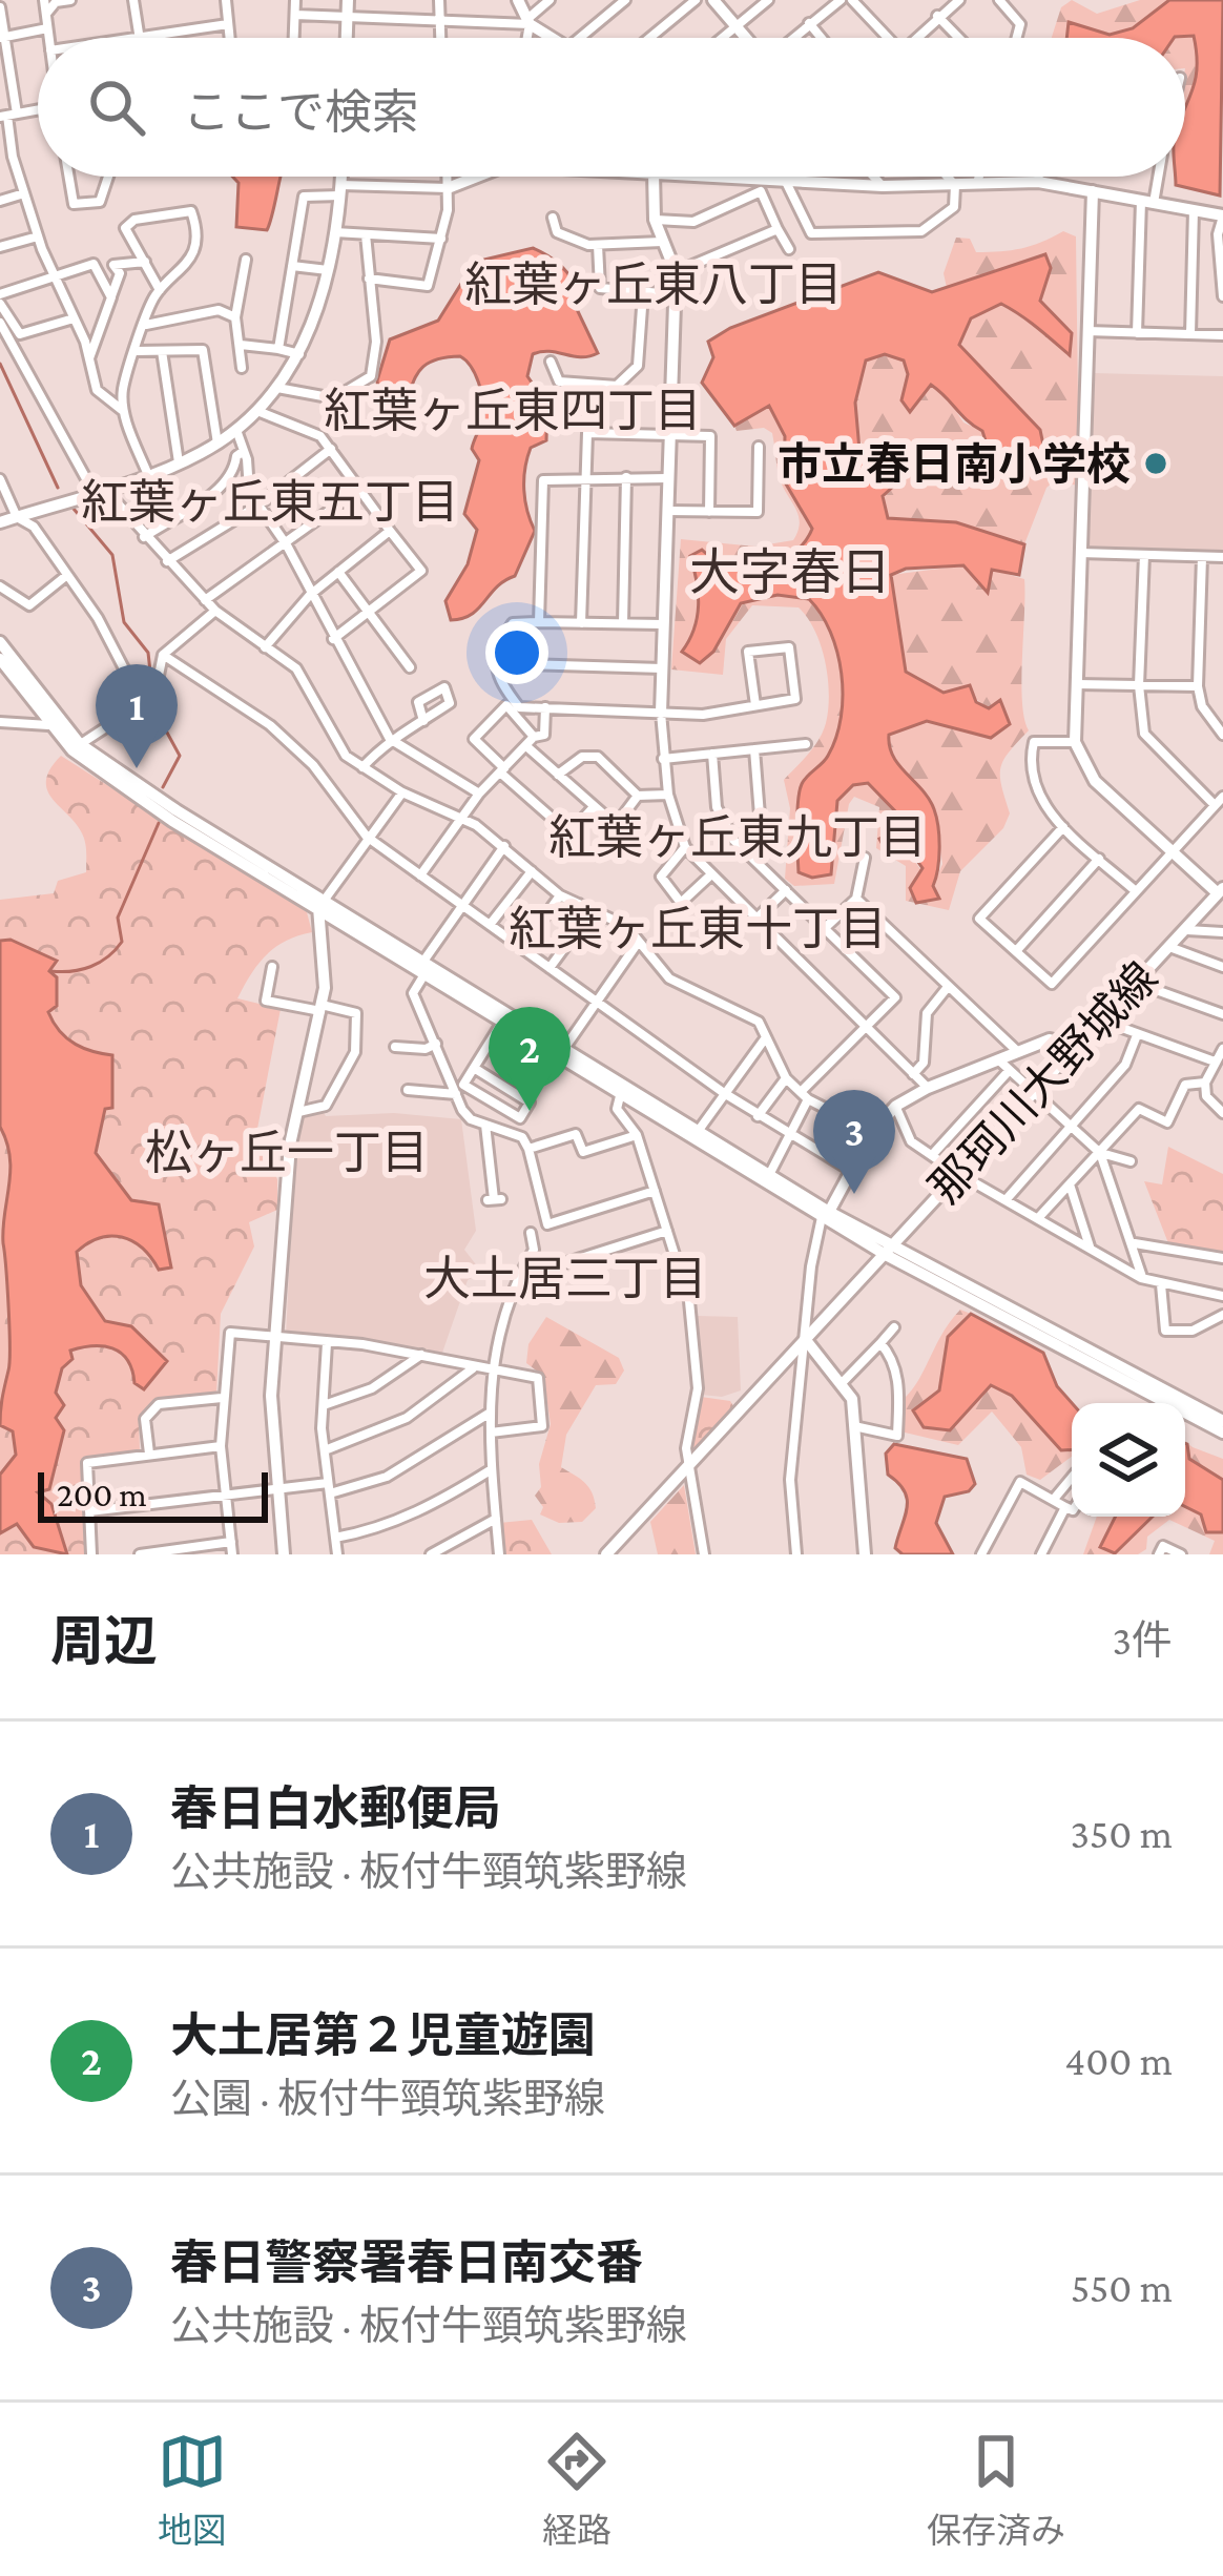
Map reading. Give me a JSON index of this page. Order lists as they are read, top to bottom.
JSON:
{
  "streets": {
    "street": ["那珂川大野城線"]
  },
  "districts": [
    "紅葉ヶ丘東八丁目",
    "紅葉ヶ丘東四丁目",
    "紅葉ヶ丘東五丁目",
    "大字春日",
    "紅葉ヶ丘東九丁目",
    "紅葉ヶ丘東十丁目",
    "松ヶ丘一丁目",
    "大土居三丁目"
  ],
  "places": ["市立春日南小学校"],
  "scale_bar": "200 m",
  "page": {
    "search": "ここで検索",
    "pins": ["1", "2", "3"],
    "scale": "200 m",
    "heading": ["周辺", "3件"],
    "list": [
      {
        "mark": "1",
        "name": "春日白水郵便局",
        "note": "公共施設 · 板付牛頸筑紫野線",
        "value": "350 m"
      },
      {
        "mark": "2",
        "name": "大土居第２児童遊園",
        "note": "公園 · 板付牛頸筑紫野線",
        "value": "400 m"
      },
      {
        "mark": "3",
        "name": "春日警察署春日南交番",
        "note": "公共施設 · 板付牛頸筑紫野線",
        "value": "550 m"
      }
    ],
    "nav": ["地図", "経路", "保存済み"]
  }
}
